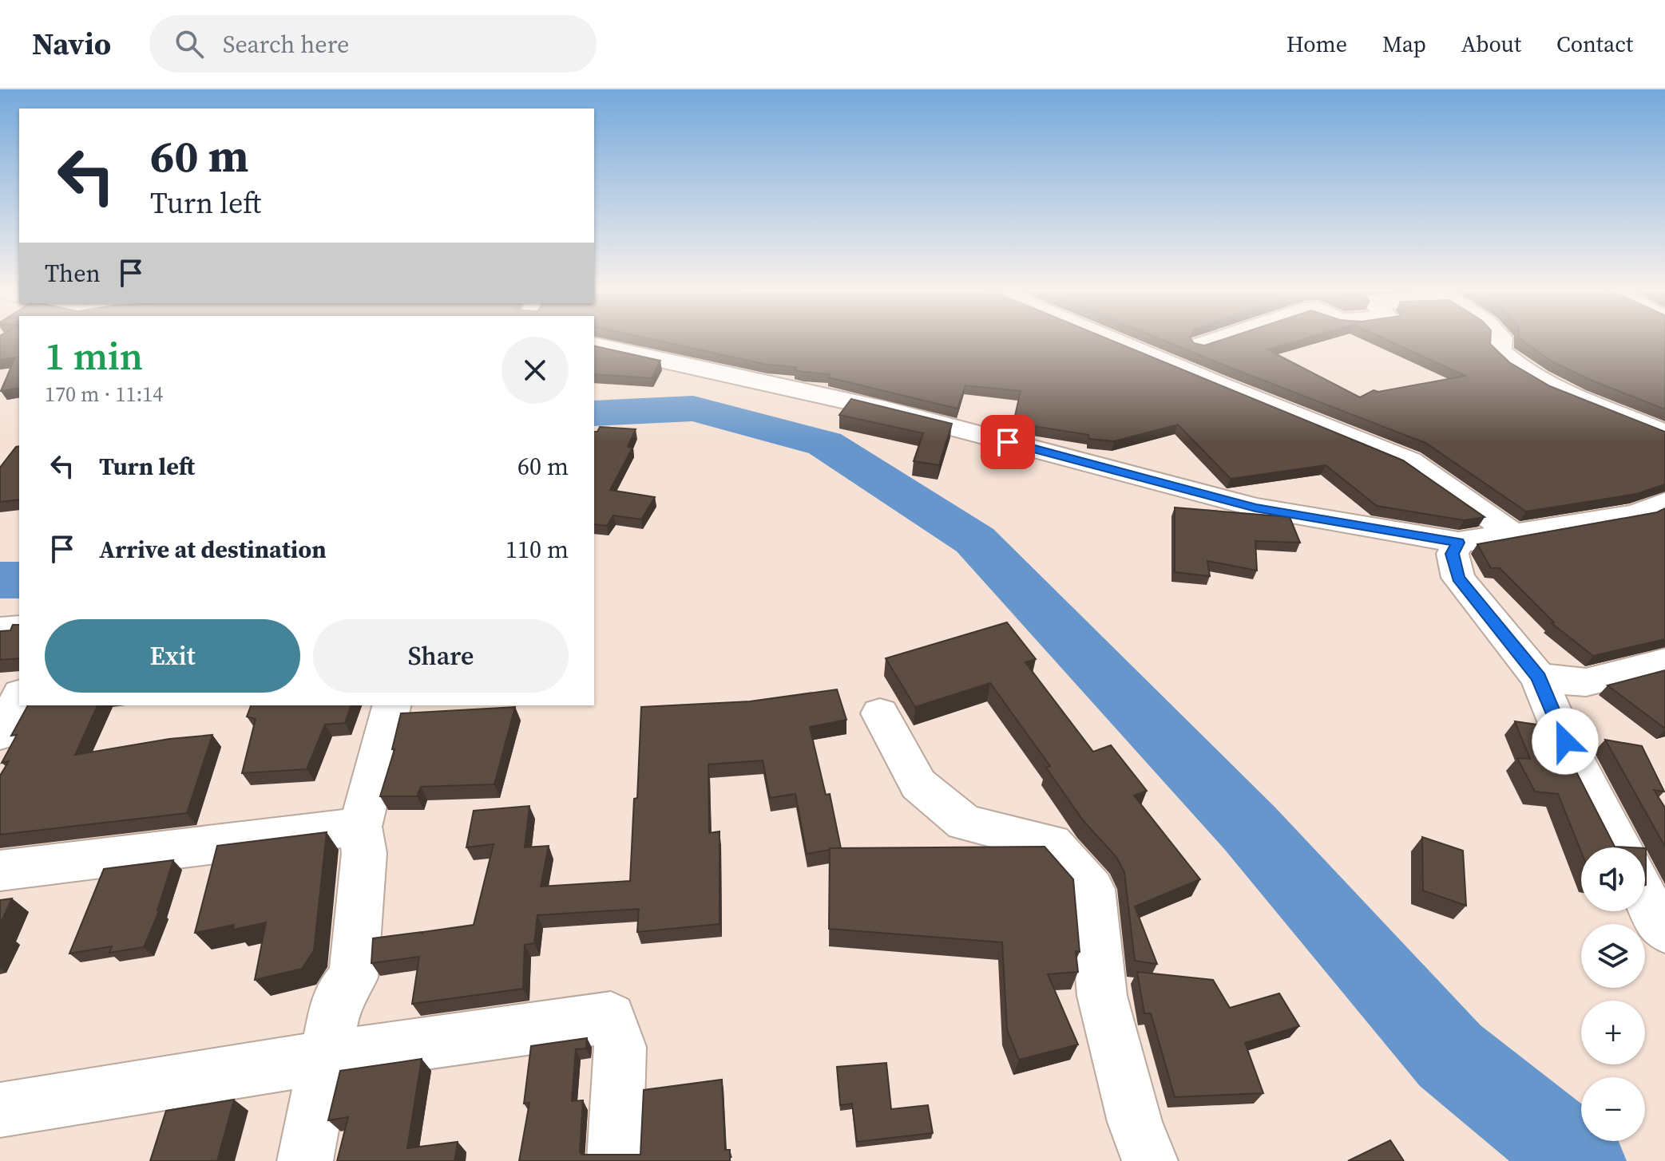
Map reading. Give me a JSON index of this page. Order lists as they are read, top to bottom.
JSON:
{
  "page": {
    "header": "Navio",
    "search": "Search here",
    "nav": [
      "Home",
      "Map",
      "About",
      "Contact"
    ],
    "turn": ["60 m", "Turn left"],
    "then": "Then",
    "heading": ["1 min", "170 m · 11:14"],
    "list": [
      {
        "name": "Turn left",
        "value": "60 m"
      },
      {
        "name": "Arrive at destination",
        "value": "110 m"
      }
    ],
    "buttons": ["Exit", "Share"],
    "map_buttons": ["+", "−"]
  }
}
